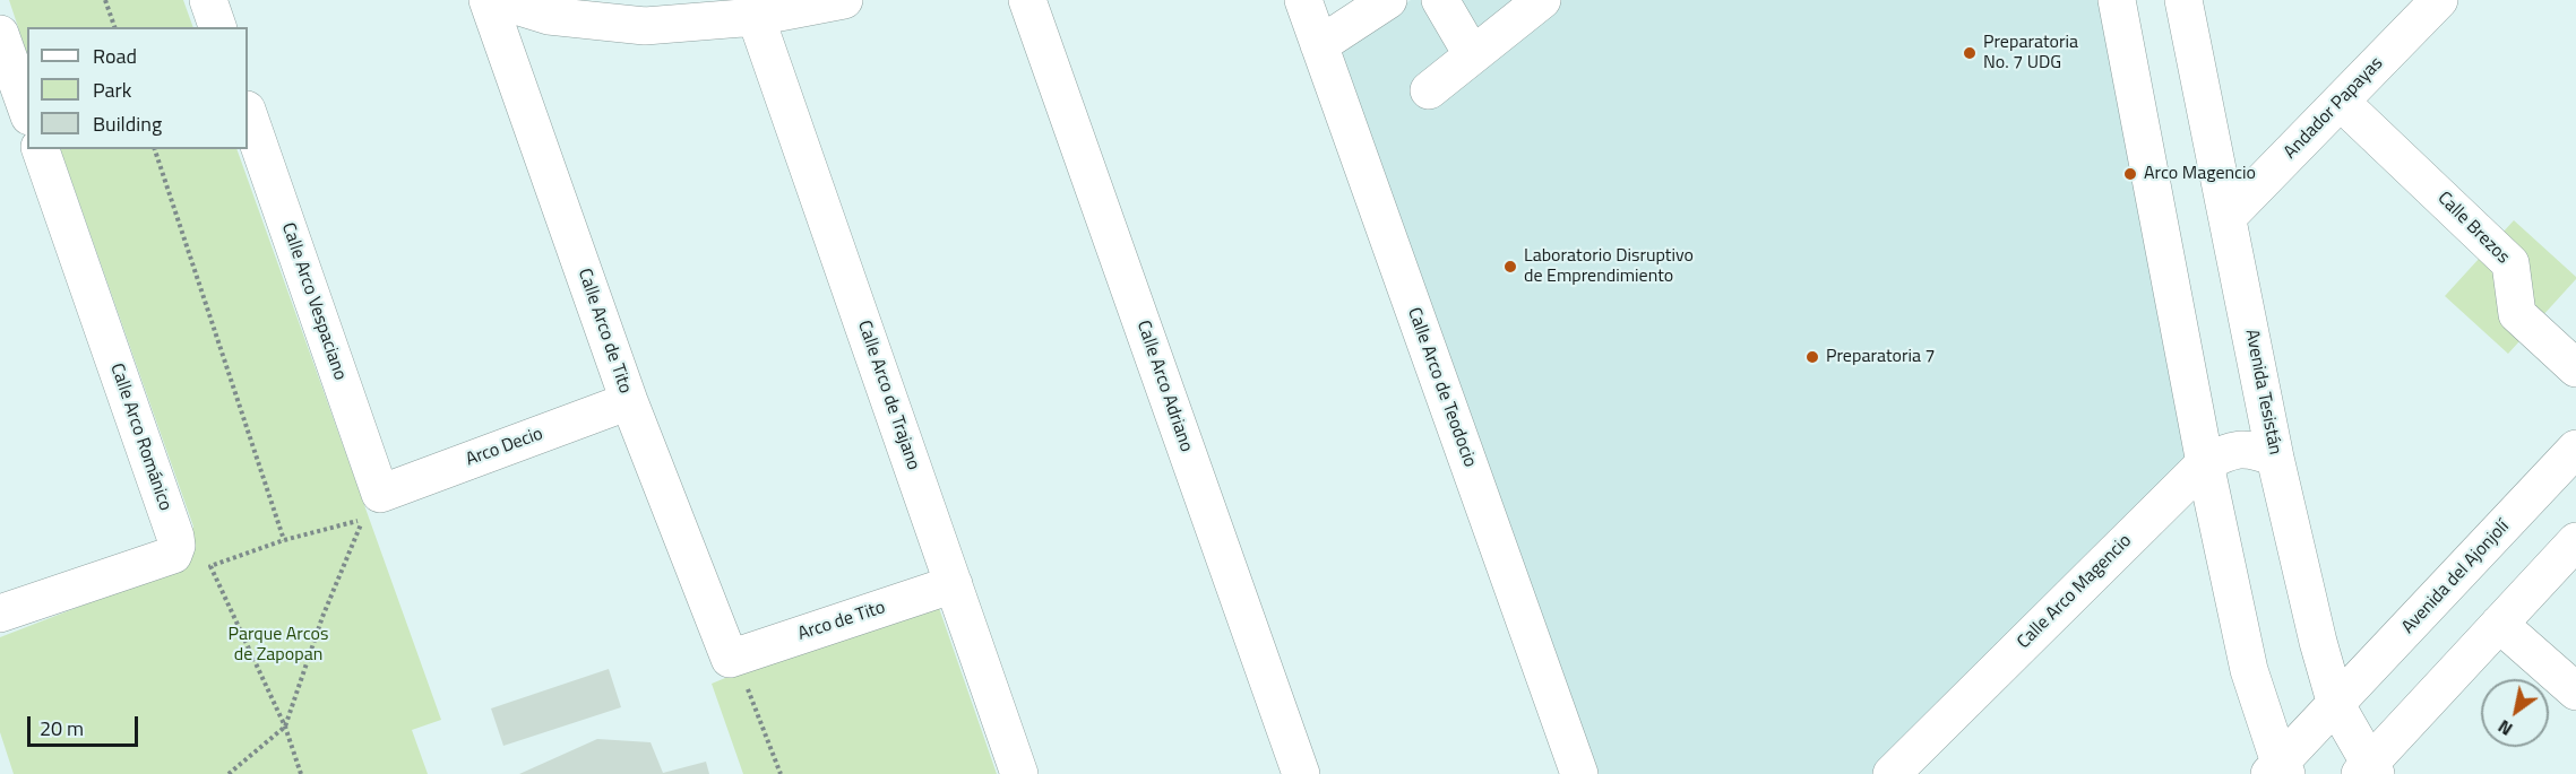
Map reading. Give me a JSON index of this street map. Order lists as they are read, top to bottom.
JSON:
{
  "streets": {
    "street": [
      "Andador Papayas",
      "Calle Brezos",
      "Calle Arco Vespaciano",
      "Calle Arco de Tito",
      "Calle Arco Adriano",
      "Calle Arco de Teodocio",
      "Avenida Tesistán",
      "Calle Arco de Trajano",
      "Calle Arco Románico",
      "Arco Decio",
      "Avenida del Ajonjolí",
      "Calle Arco Magencio",
      "Arco de Tito"
    ]
  },
  "crossings": [
    ["Andador Papayas", "Calle Brezos"],
    ["Andador Papayas", "Avenida Tesistán"],
    ["Calle Arco Vespaciano", "Arco Decio"],
    ["Calle Arco de Tito", "Arco Decio"],
    ["Calle Arco de Tito", "Arco de Tito"],
    ["Avenida Tesistán", "Avenida del Ajonjolí"],
    ["Avenida Tesistán", "Calle Arco Magencio"],
    ["Calle Arco de Trajano", "Arco de Tito"]
  ],
  "parks": ["Parque Arcos de Zapopan"],
  "places": [
    "Preparatoria No. 7 UDG",
    "Arco Magencio",
    "Laboratorio Disruptivo de Emprendimiento",
    "Preparatoria 7"
  ],
  "legend": ["Road", "Park", "Building"],
  "scale_bar": "20 m",
  "north": "bottom left"
}
